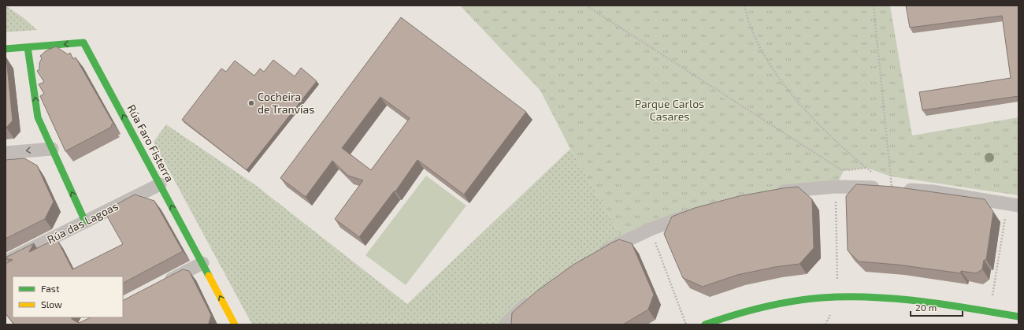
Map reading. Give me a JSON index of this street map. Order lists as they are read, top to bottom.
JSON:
{
  "streets": {
    "street": ["Rúa Faro Fisterra", "Rúa das Lagoas"]
  },
  "crossings": [
    ["Rúa Faro Fisterra", "Rúa das Lagoas"]
  ],
  "one_way": ["Rúa Faro Fisterra"],
  "parks": ["Parque Carlos Casares"],
  "places": ["Cocheira de Tranvías"],
  "legend": ["Fast", "Slow"],
  "scale_bar": "20 m"
}
